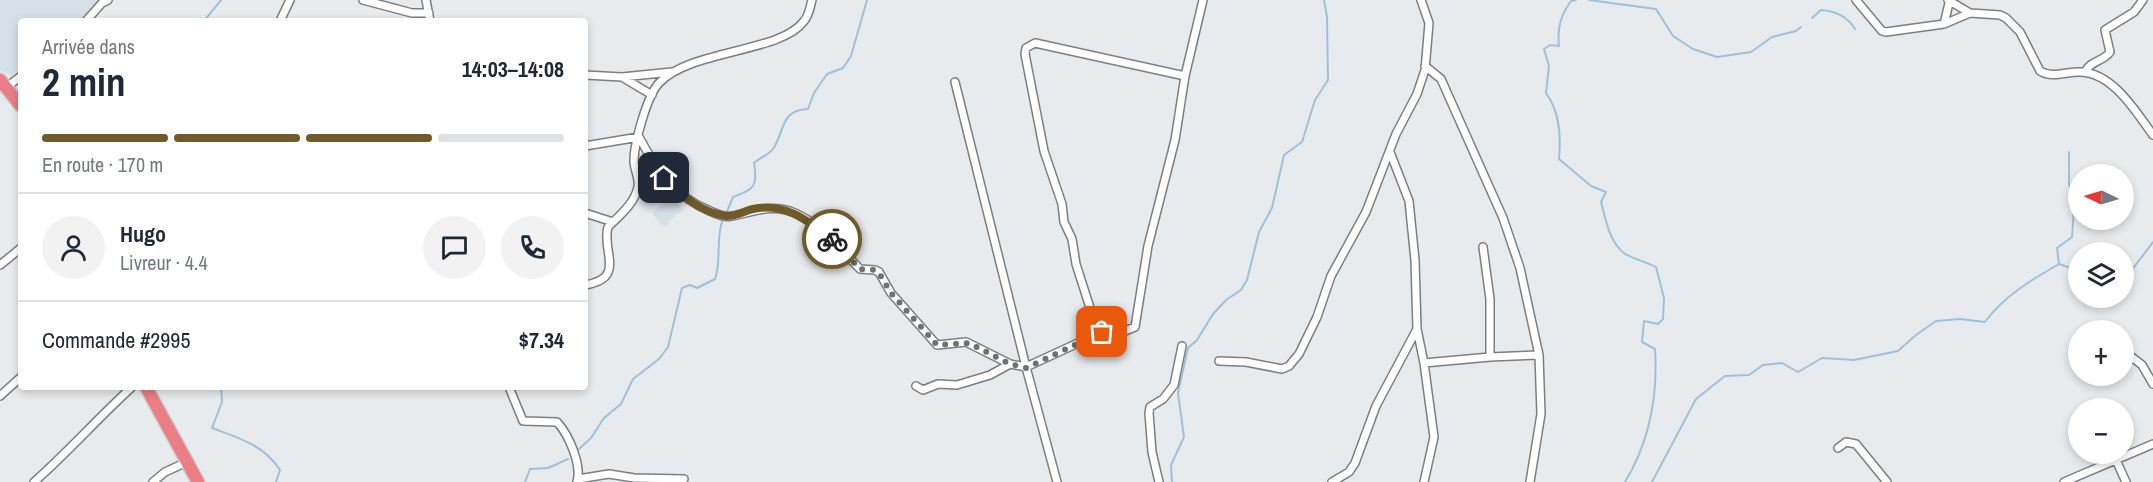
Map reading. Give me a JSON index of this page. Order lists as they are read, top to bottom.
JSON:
{
  "north": "left",
  "page": {
    "heading": ["2 min", "Arrivée dans", "14:03–14:08"],
    "panel": [
      "Hugo",
      "Livreur · 4.4",
      "Commande #2995",
      "$7.34"
    ],
    "bar": "En route · 170 m",
    "map_buttons": ["+", "−"]
  }
}
